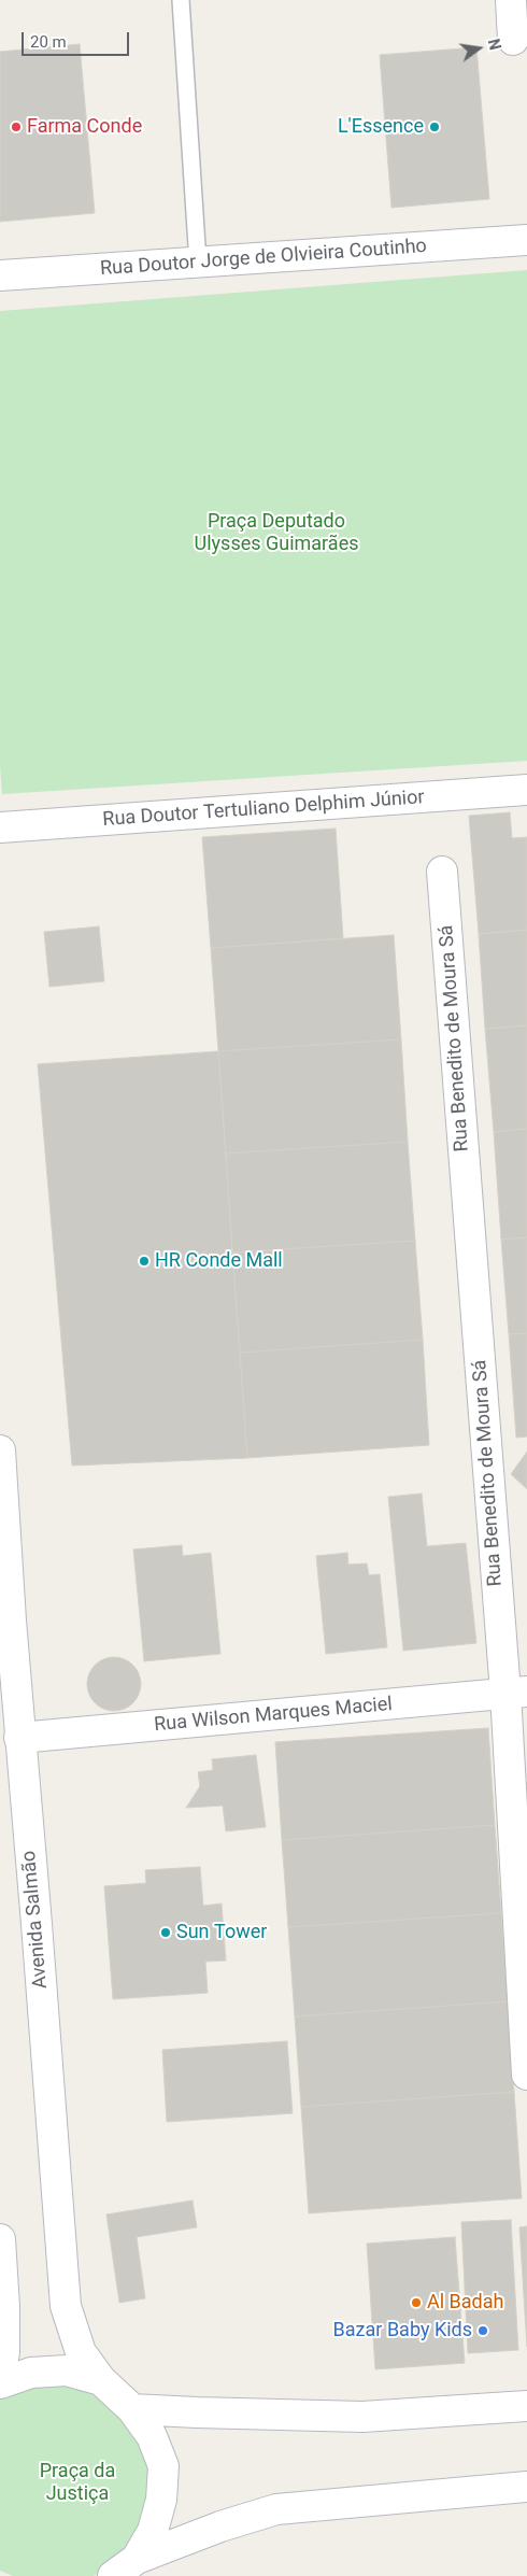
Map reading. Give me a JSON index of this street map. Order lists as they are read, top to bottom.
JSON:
{
  "streets": {
    "street": [
      "Rua Doutor Jorge de Olvieira Coutinho",
      "Rua Doutor Tertuliano Delphim Júnior",
      "Rua Benedito de Moura Sá",
      "Rua Wilson Marques Maciel",
      "Avenida Salmão"
    ]
  },
  "crossings": [
    ["Rua Benedito de Moura Sá", "Rua Wilson Marques Maciel"],
    ["Rua Wilson Marques Maciel", "Avenida Salmão"]
  ],
  "parks": ["Praça Deputado Ulysses Guimarães", "Praça da Justiça"],
  "places": [
    "Farma Conde",
    "L'Essence",
    "HR Conde Mall",
    "Sun Tower",
    "Al Badah",
    "Bazar Baby Kids"
  ],
  "scale_bar": "20 m",
  "north": "right"
}
